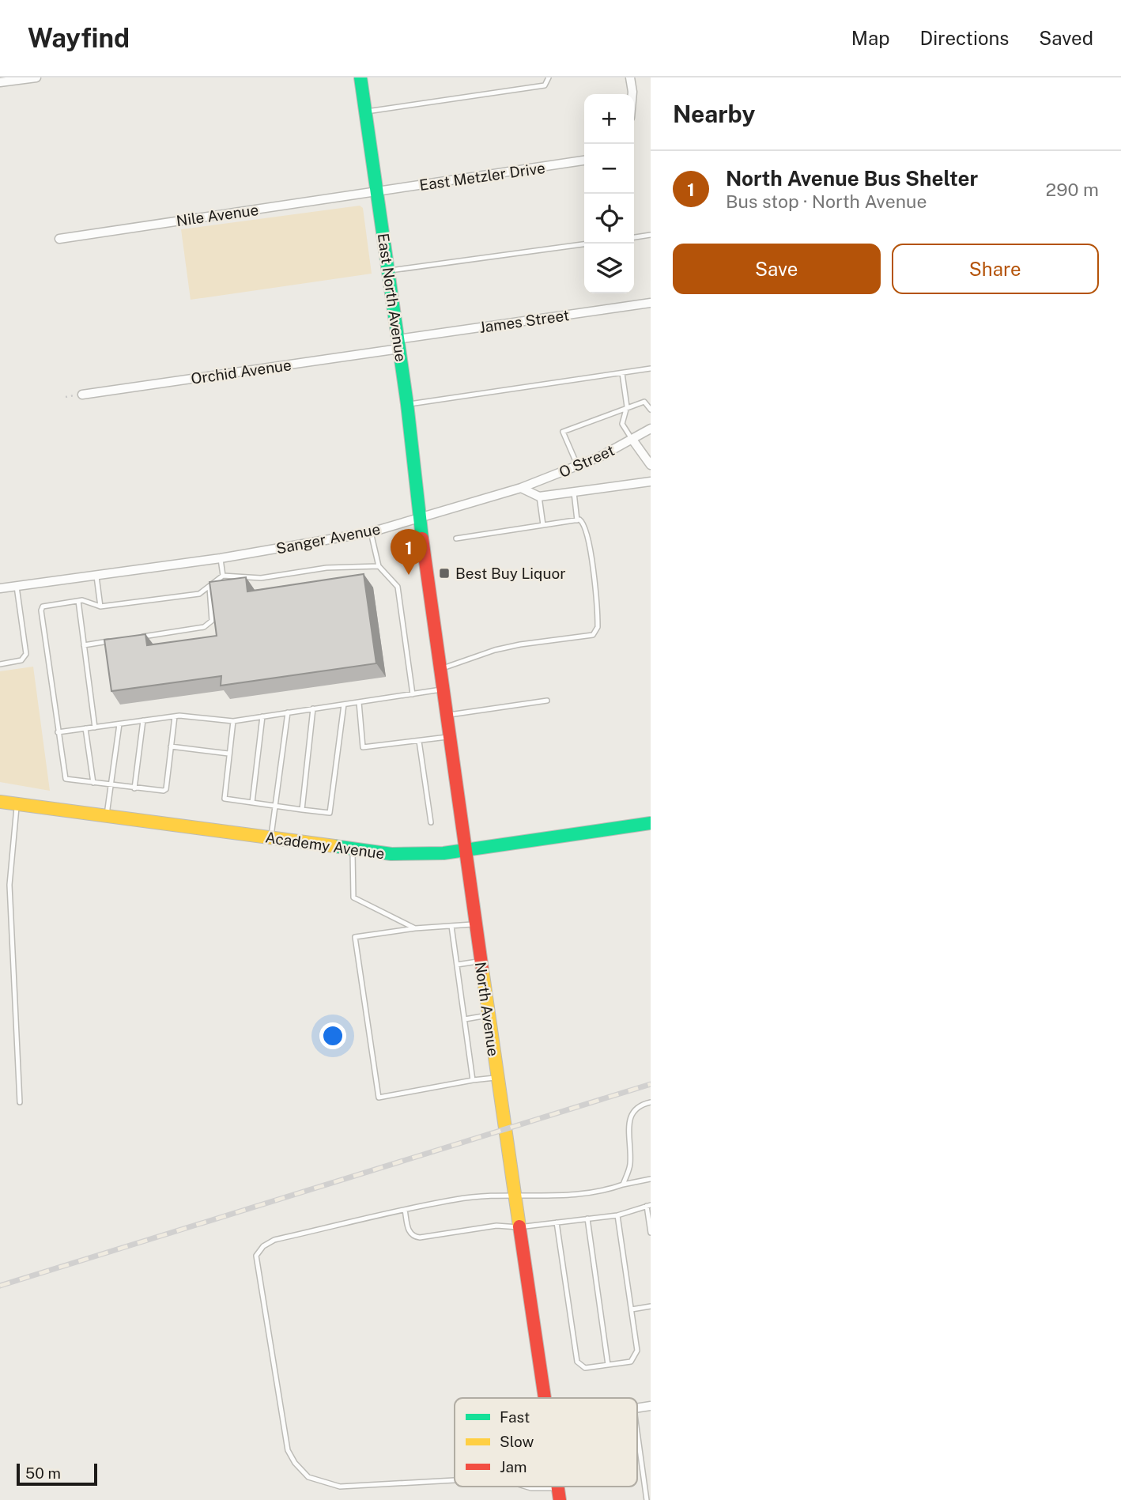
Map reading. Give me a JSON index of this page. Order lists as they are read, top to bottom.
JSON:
{
  "streets": {
    "street": [
      "East Metzler Drive",
      "Nile Avenue",
      "East North Avenue",
      "James Street",
      "Orchid Avenue",
      "O Street",
      "Sanger Avenue",
      "Academy Avenue",
      "North Avenue"
    ]
  },
  "crossings": [
    ["East Metzler Drive", "Nile Avenue"],
    ["East Metzler Drive", "East North Avenue"],
    ["Nile Avenue", "East North Avenue"],
    ["East North Avenue", "James Street"],
    ["East North Avenue", "Orchid Avenue"],
    ["East North Avenue", "Sanger Avenue"],
    ["East North Avenue", "North Avenue"],
    ["James Street", "Orchid Avenue"],
    ["O Street", "Sanger Avenue"],
    ["Sanger Avenue", "North Avenue"],
    ["Academy Avenue", "North Avenue"]
  ],
  "places": {
    "transit": ["Best Buy Liquor"]
  },
  "legend": ["Fast", "Slow", "Jam"],
  "scale_bar": "50 m",
  "page": {
    "header": "Wayfind",
    "nav": ["Map", "Directions", "Saved"],
    "heading": "Nearby",
    "map_buttons": ["+", "−"],
    "list": [
      {
        "mark": "1",
        "name": "North Avenue Bus Shelter",
        "note": "Bus stop · North Avenue",
        "value": "290 m"
      }
    ],
    "buttons": ["Save", "Share"],
    "pins": "1",
    "scale": "50 m"
  }
}
